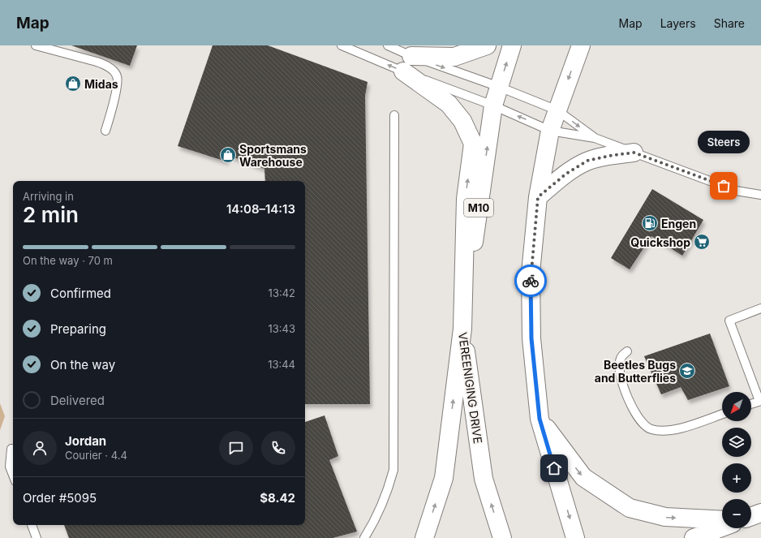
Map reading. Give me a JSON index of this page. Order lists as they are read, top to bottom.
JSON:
{
  "streets": {
    "main road": ["M10", "VEREENIGING DRIVE"]
  },
  "places": {
    "shop": ["Midas", "Sportsmans Warehouse"],
    "other": ["Steers"],
    "fuel station": ["Engen"],
    "supermarket": ["Quickshop"],
    "school or university": ["Beetles Bugs and Butterflies"]
  },
  "north": "bottom left",
  "page": {
    "header": "Map",
    "nav": ["Map", "Layers", "Share"],
    "bubble": "Steers",
    "heading": ["2 min", "Arriving in", "14:08–14:13"],
    "panel": [
      "Jordan",
      "Courier · 4.4",
      "Order #5095",
      "$8.42"
    ],
    "bar": "On the way · 70 m",
    "list": [
      ["Confirmed", "13:42"],
      ["Preparing", "13:43"],
      ["On the way", "13:44"],
      "Delivered"
    ],
    "map_buttons": ["+", "−"]
  }
}
